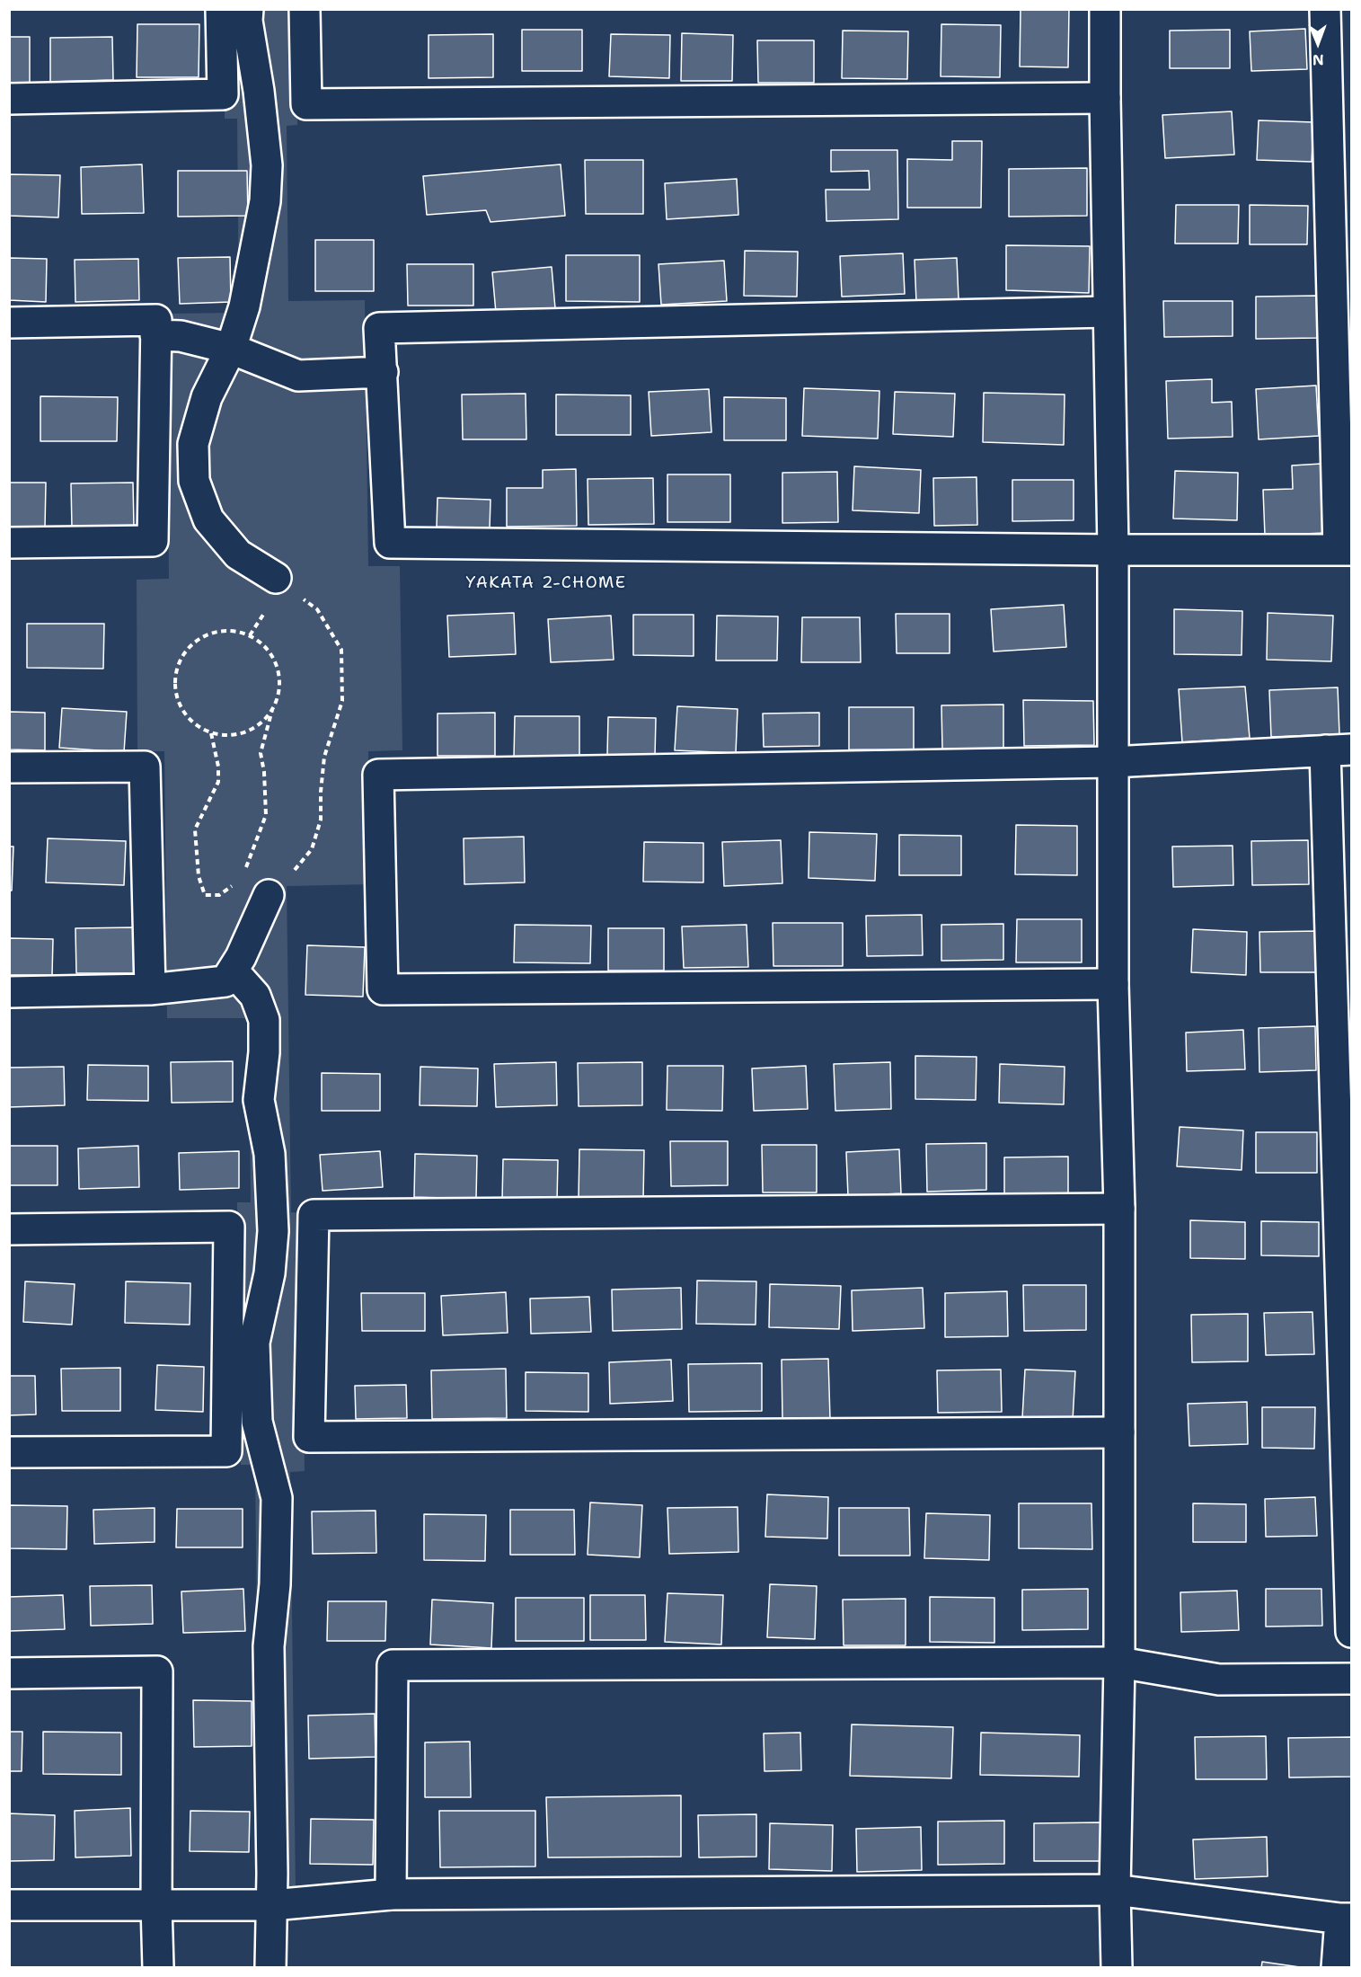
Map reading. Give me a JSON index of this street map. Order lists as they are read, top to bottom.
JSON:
{
  "districts": ["YAKATA 2-CHOME"],
  "north": "bottom"
}
